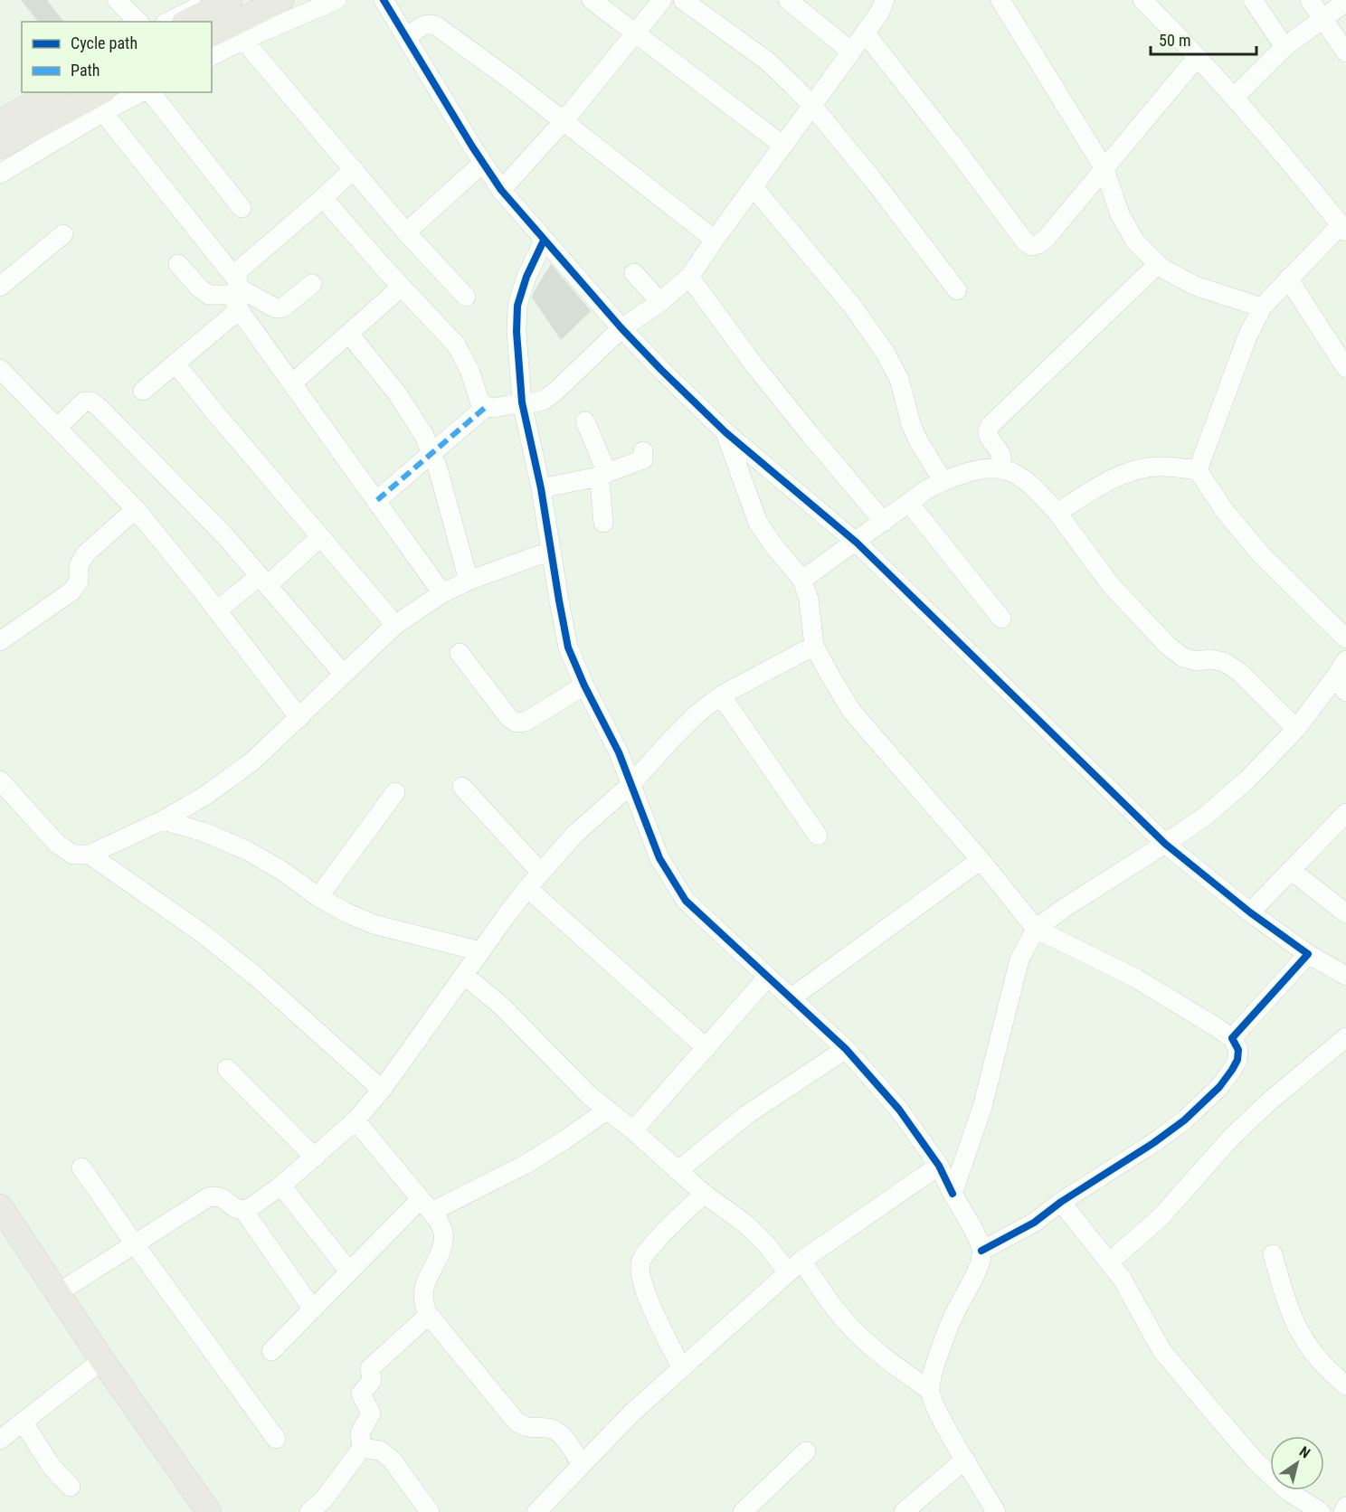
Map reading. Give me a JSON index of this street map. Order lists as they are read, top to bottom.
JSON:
{
  "legend": ["Cycle path", "Path"],
  "scale_bar": "50 m",
  "north": "top right"
}
